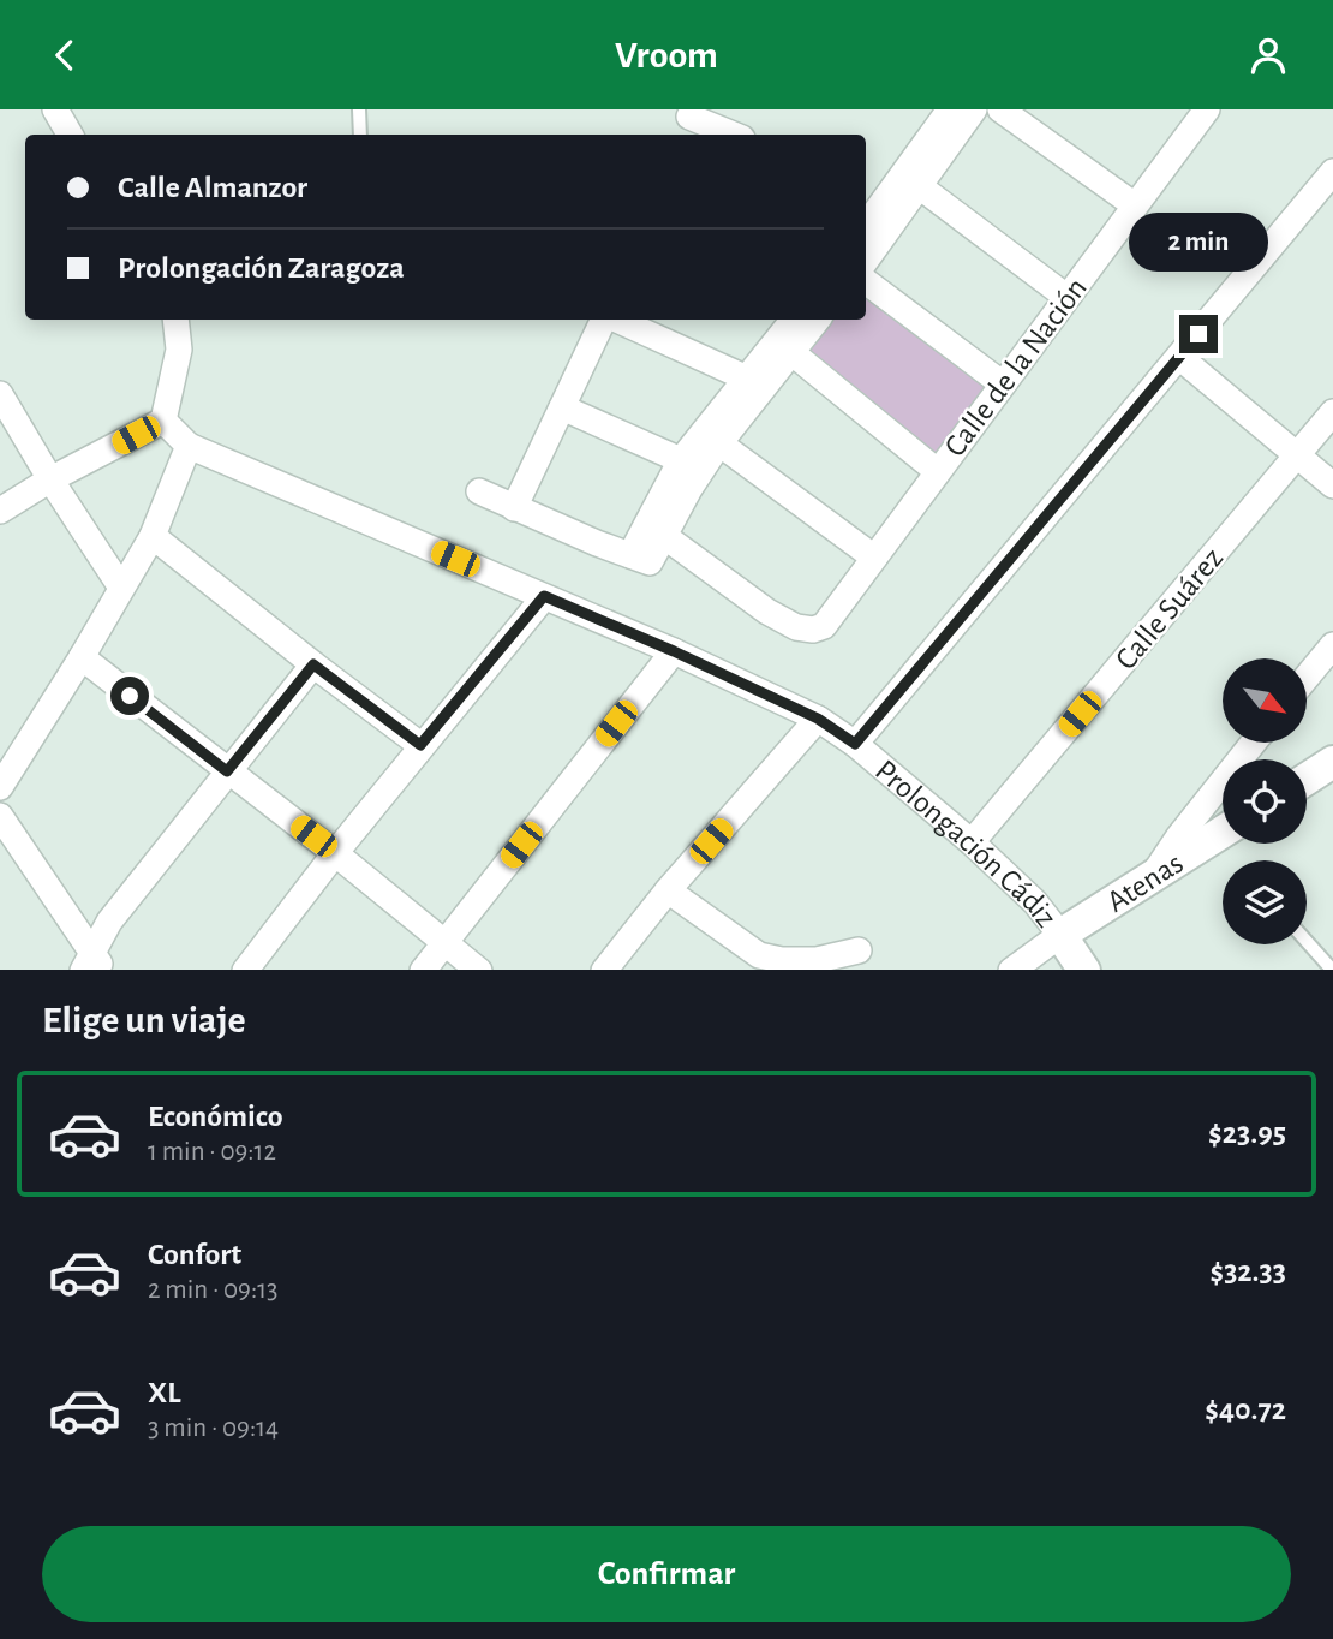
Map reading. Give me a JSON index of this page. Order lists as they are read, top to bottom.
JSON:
{
  "streets": {
    "street": [
      "Calle de la Nación",
      "Calle Suárez",
      "Prolongación Cádiz",
      "Atenas"
    ]
  },
  "crossings": [
    ["Calle Suárez", "Prolongación Cádiz"],
    ["Prolongación Cádiz", "Atenas"]
  ],
  "north": "bottom right",
  "page": {
    "header": "Vroom",
    "banner": ["Calle Almanzor", "Prolongación Zaragoza"],
    "bubble": "2 min",
    "heading": "Elige un viaje",
    "list": [
      {
        "name": "Económico",
        "note": "1 min · 09:12",
        "value": "$23.95"
      },
      {
        "name": "Confort",
        "note": "2 min · 09:13",
        "value": "$32.33"
      },
      {
        "name": "XL",
        "note": "3 min · 09:14",
        "value": "$40.72"
      }
    ],
    "buttons": "Confirmar"
  }
}
